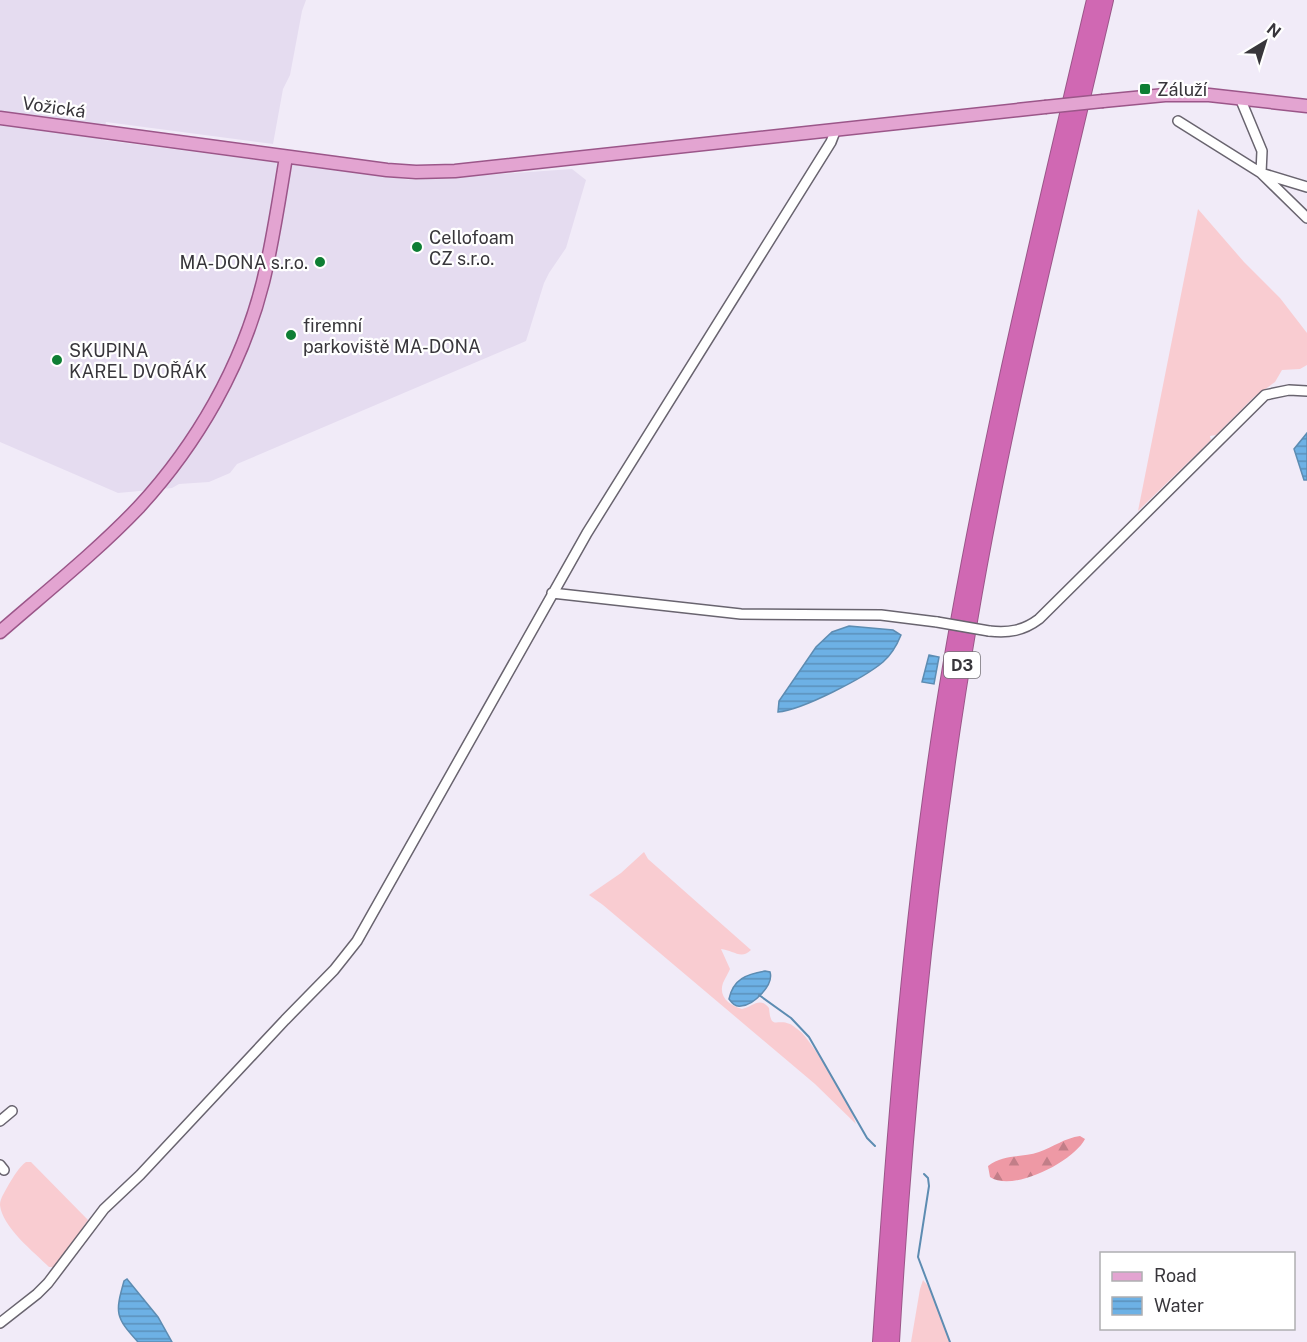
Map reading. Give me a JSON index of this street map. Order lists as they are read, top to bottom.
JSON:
{
  "streets": {
    "highway": ["D3"],
    "main road": ["Vožická"]
  },
  "places": {
    "transit": ["Záluží"],
    "other": [
      "Cellofoam CZ s.r.o.",
      "MA-DONA s.r.o.",
      "firemní parkoviště MA-DONA",
      "SKUPINA KAREL DVOŘÁK"
    ]
  },
  "legend": ["Road", "Water"],
  "north": "top right"
}
